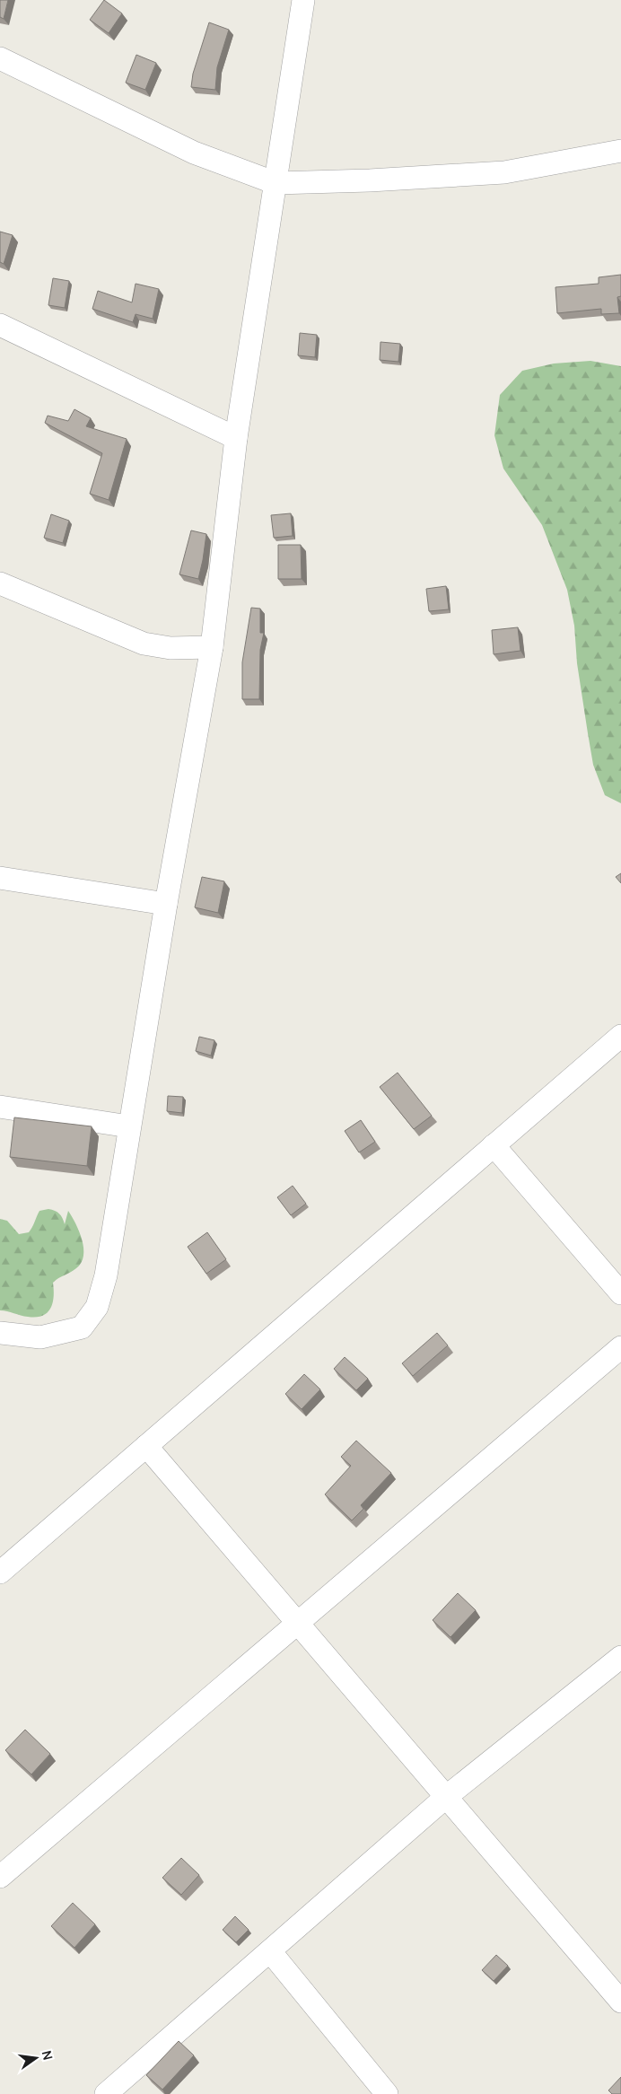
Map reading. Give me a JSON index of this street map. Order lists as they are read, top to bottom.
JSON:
{
  "north": "right"
}
